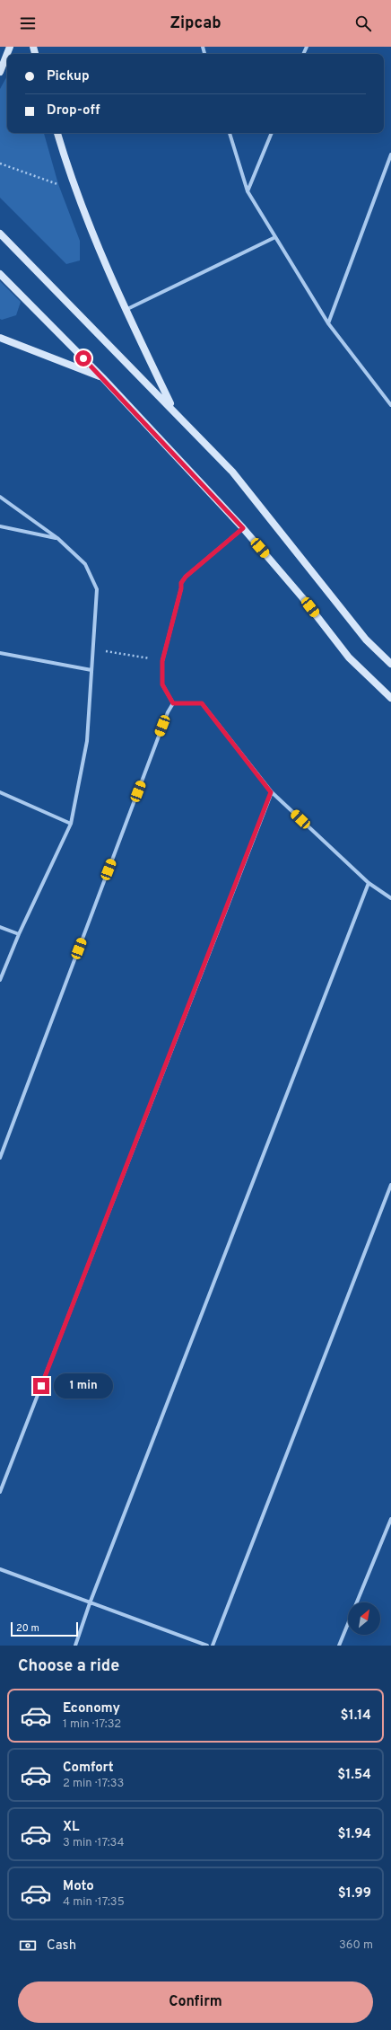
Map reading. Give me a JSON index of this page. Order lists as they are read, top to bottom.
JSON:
{
  "scale_bar": "20 m",
  "north": "top right",
  "page": {
    "header": "Zipcab",
    "banner": ["Pickup", "Drop-off"],
    "bubble": "1 min",
    "scale": "20 m",
    "heading": "Choose a ride",
    "list": [
      {
        "name": "Economy",
        "note": "1 min · 17:32",
        "value": "$1.14"
      },
      {
        "name": "Comfort",
        "note": "2 min · 17:33",
        "value": "$1.54"
      },
      {
        "name": "XL",
        "note": "3 min · 17:34",
        "value": "$1.94"
      },
      {
        "name": "Moto",
        "note": "4 min · 17:35",
        "value": "$1.99"
      }
    ],
    "pay": ["Cash", "360 m"],
    "buttons": "Confirm"
  }
}
